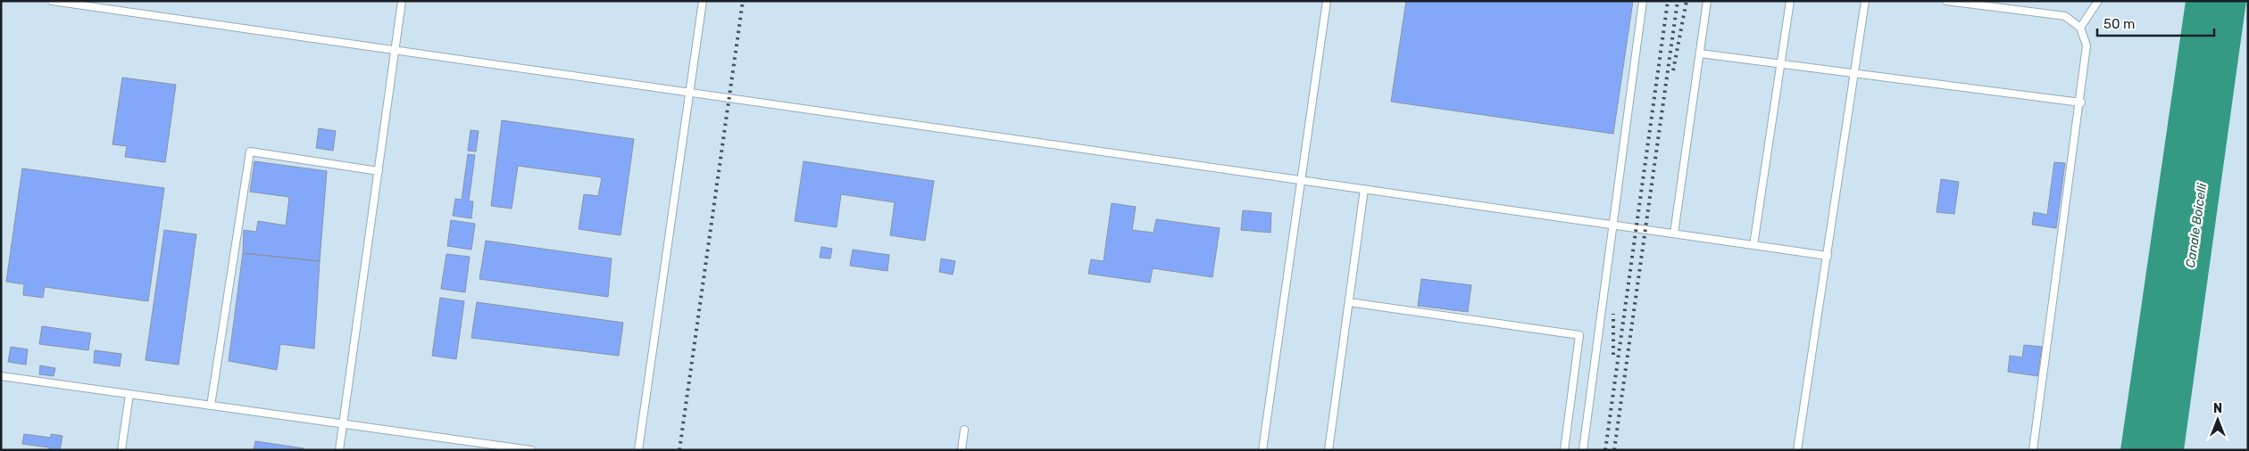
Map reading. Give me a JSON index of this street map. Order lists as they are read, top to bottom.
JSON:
{
  "water": ["Canale Boicelli"],
  "scale_bar": "50 m",
  "north": "top"
}
